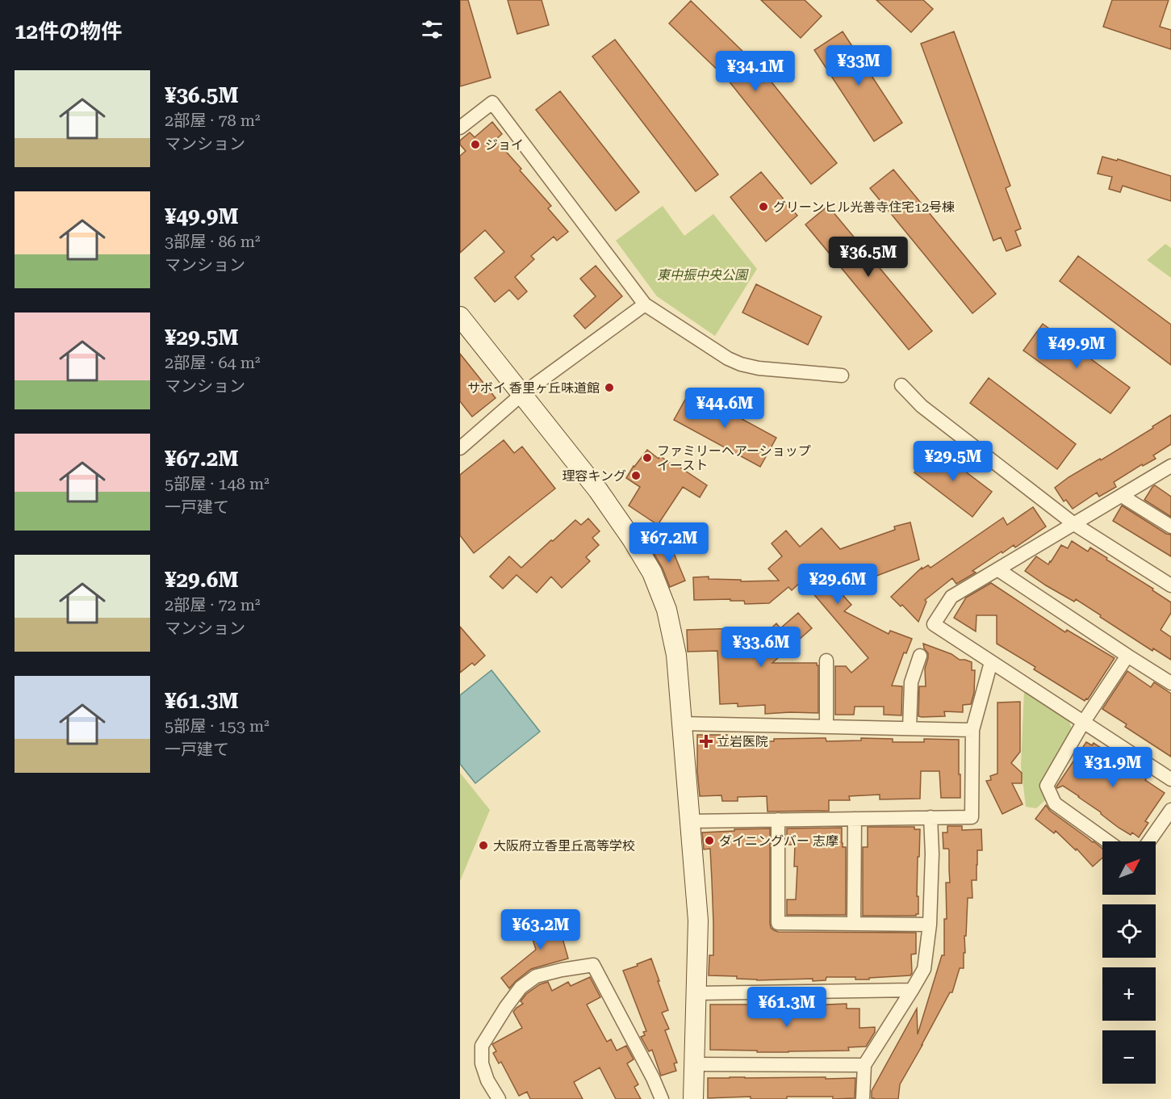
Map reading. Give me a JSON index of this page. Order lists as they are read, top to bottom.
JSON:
{
  "parks": ["東中振中央公園"],
  "places": {
    "other": [
      "ジョイ",
      "グリーンヒル光善寺住宅12号棟",
      "サボイ 香里ヶ丘味道館",
      "ファミリーヘアーショップ イースト",
      "理容キング",
      "ダイニングバー 志摩",
      "大阪府立香里丘高等学校"
    ],
    "health": ["立岩医院"]
  },
  "north": "top right",
  "page": {
    "heading": "12件の物件",
    "price": [
      "¥33M",
      "¥34.1M",
      "¥36.5M",
      "¥49.9M",
      "¥44.6M",
      "¥29.5M",
      "¥67.2M",
      "¥29.6M",
      "¥33.6M",
      "¥31.9M",
      "¥63.2M",
      "¥61.3M"
    ],
    "list": [
      {
        "name": "¥36.5M",
        "note": "2部屋 · 78 m² · マンション"
      },
      {
        "name": "¥49.9M",
        "note": "3部屋 · 86 m² · マンション"
      },
      {
        "name": "¥29.5M",
        "note": "2部屋 · 64 m² · マンション"
      },
      {
        "name": "¥67.2M",
        "note": "5部屋 · 148 m² · 一戸建て"
      },
      {
        "name": "¥29.6M",
        "note": "2部屋 · 72 m² · マンション"
      },
      {
        "name": "¥61.3M",
        "note": "5部屋 · 153 m² · 一戸建て"
      }
    ],
    "map_buttons": ["+", "−"]
  }
}
